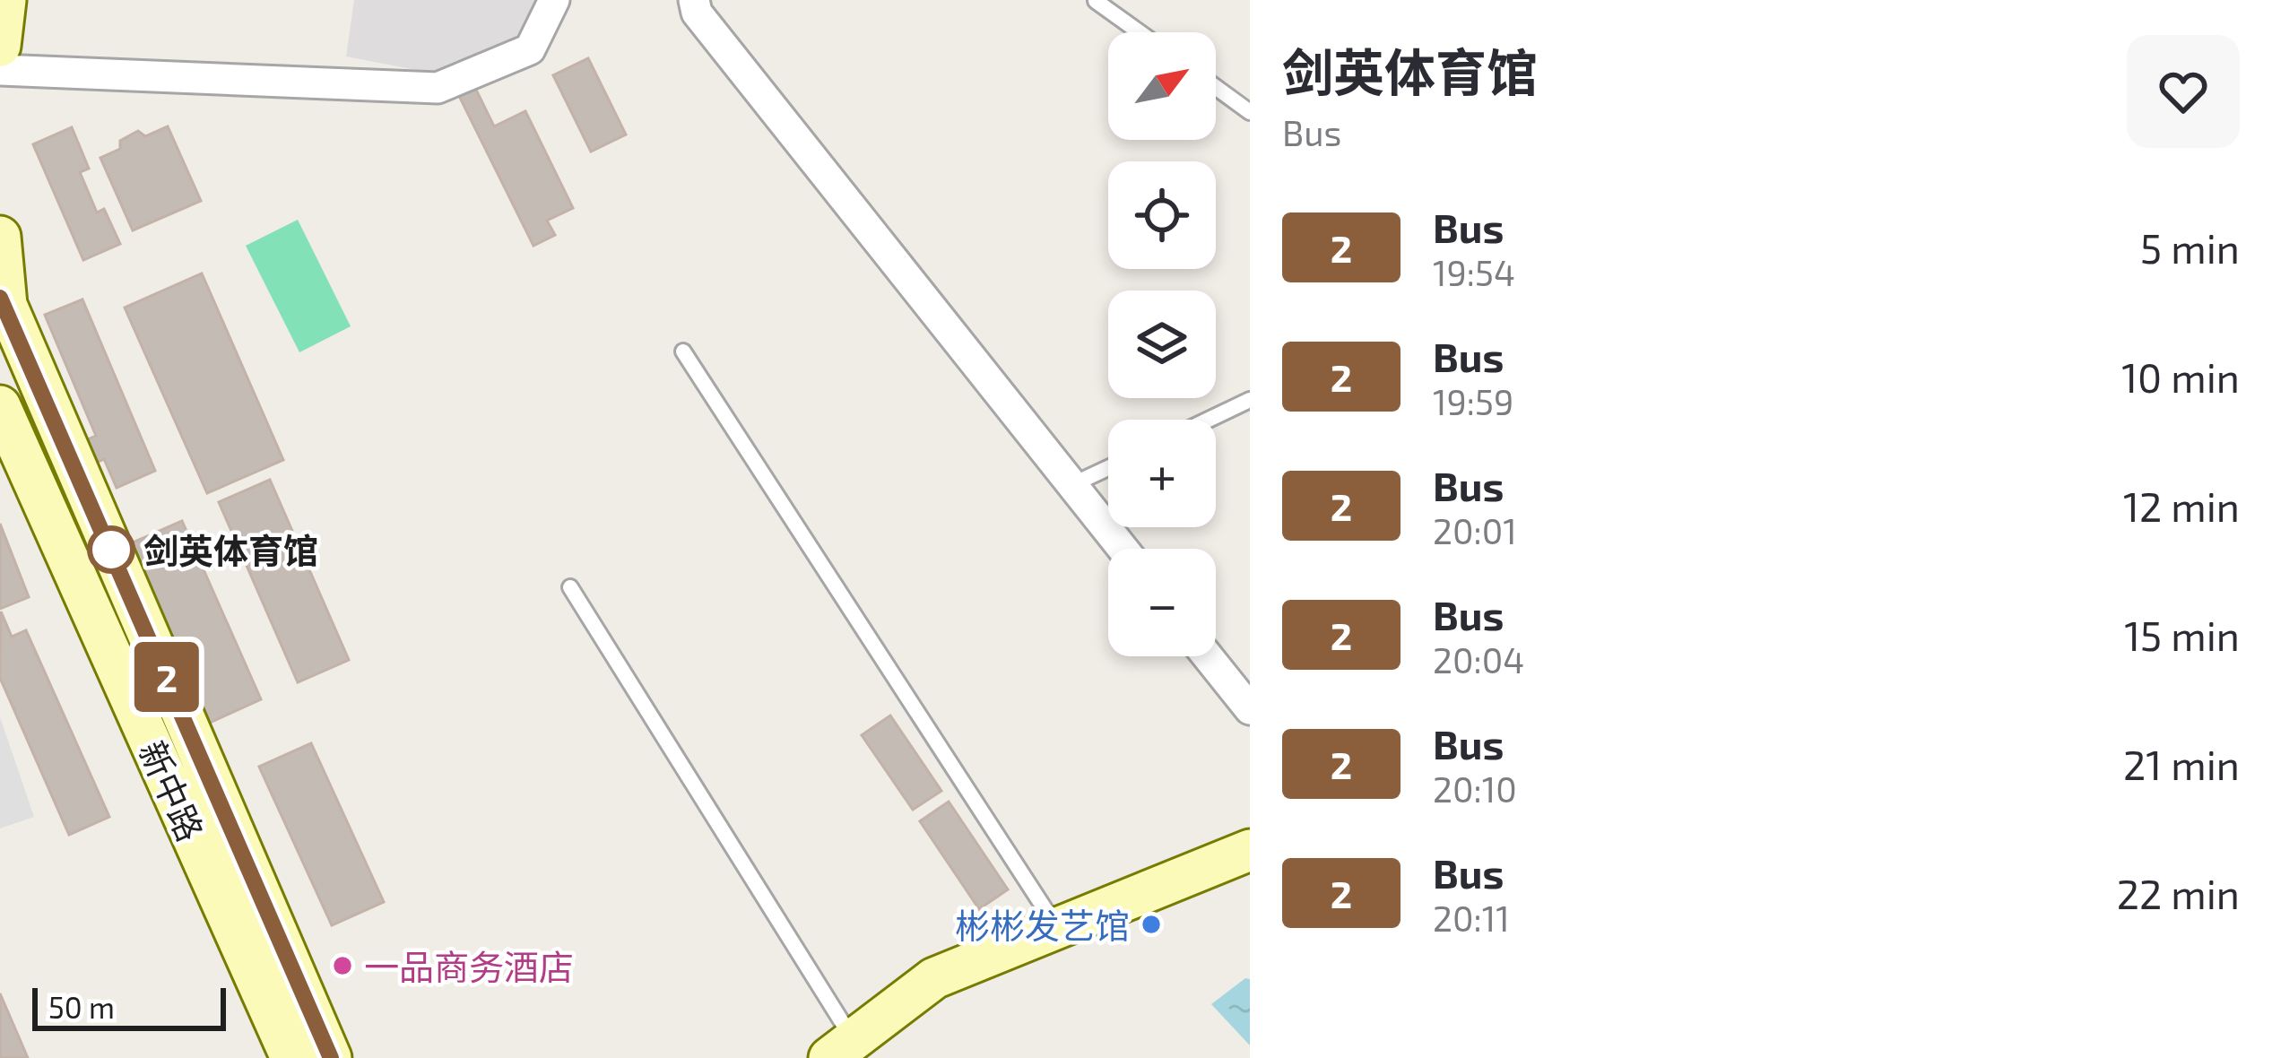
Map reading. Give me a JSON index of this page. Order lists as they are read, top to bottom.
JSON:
{
  "streets": {
    "main road": ["新中路"]
  },
  "places": ["剑英体育馆", "彬彬发艺馆", "一品商务酒店"],
  "lines": ["bus line 2"],
  "scale_bar": "50 m",
  "north": "top right",
  "page": {
    "on_map": "2",
    "heading": ["剑英体育馆", "Bus"],
    "map_buttons": ["+", "−"],
    "list": [
      {
        "mark": "2",
        "name": "Bus",
        "note": "19:54",
        "value": "5 min"
      },
      {
        "mark": "2",
        "name": "Bus",
        "note": "19:59",
        "value": "10 min"
      },
      {
        "mark": "2",
        "name": "Bus",
        "note": "20:01",
        "value": "12 min"
      },
      {
        "mark": "2",
        "name": "Bus",
        "note": "20:04",
        "value": "15 min"
      },
      {
        "mark": "2",
        "name": "Bus",
        "note": "20:10",
        "value": "21 min"
      },
      {
        "mark": "2",
        "name": "Bus",
        "note": "20:11",
        "value": "22 min"
      }
    ],
    "scale": "50 m"
  }
}
